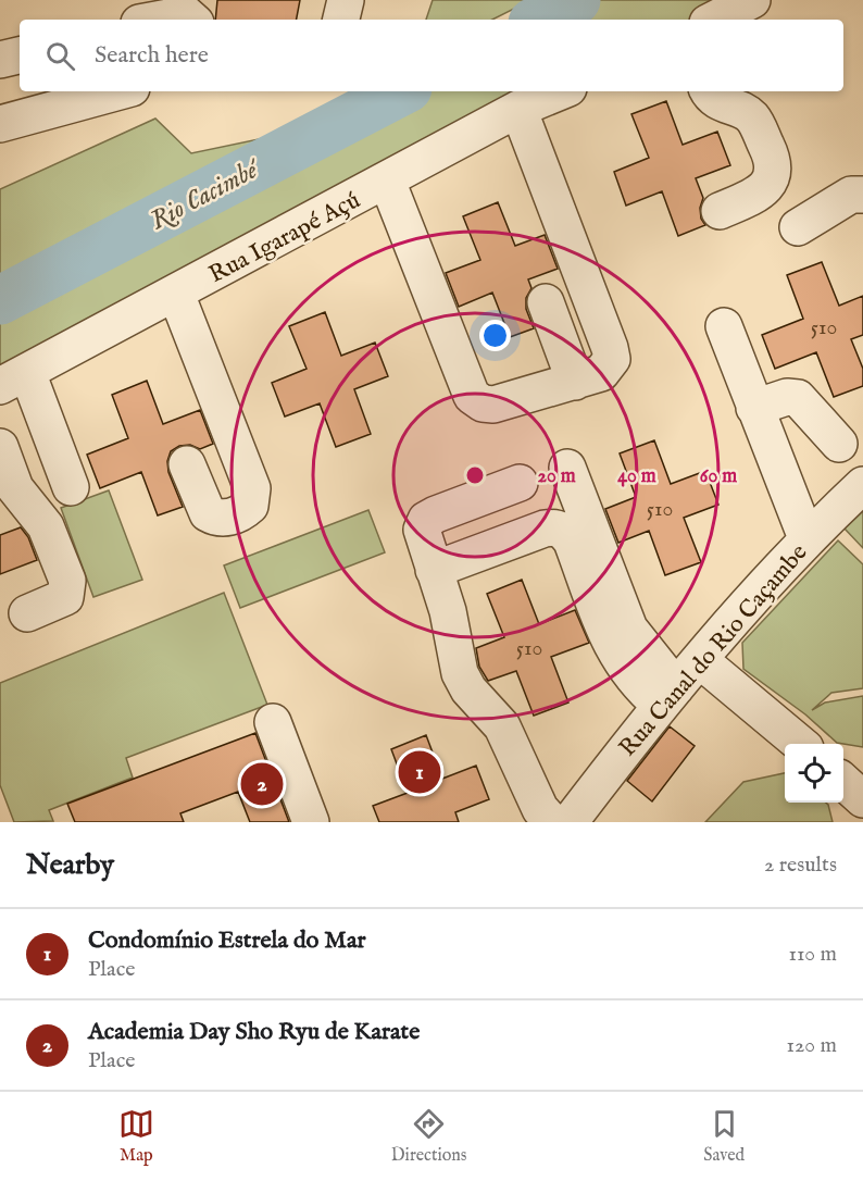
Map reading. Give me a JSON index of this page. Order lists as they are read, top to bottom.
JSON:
{
  "streets": {
    "street": ["Rua Igarapé Açú", "Rua Canal do Rio Caçambe"]
  },
  "water": ["Rio Cacimbé"],
  "house_numbers": ["510", "510", "510"],
  "page": {
    "search": "Search here",
    "pins": ["1", "2"],
    "heading": ["Nearby", "2 results"],
    "list": [
      {
        "mark": "1",
        "name": "Condomínio Estrela do Mar",
        "note": "Place",
        "value": "110 m"
      },
      {
        "mark": "2",
        "name": "Academia Day Sho Ryu de Karate",
        "note": "Place",
        "value": "120 m"
      }
    ],
    "nav": ["Map", "Directions", "Saved"]
  },
  "rings": ["20 m", "40 m", "60 m"]
}
